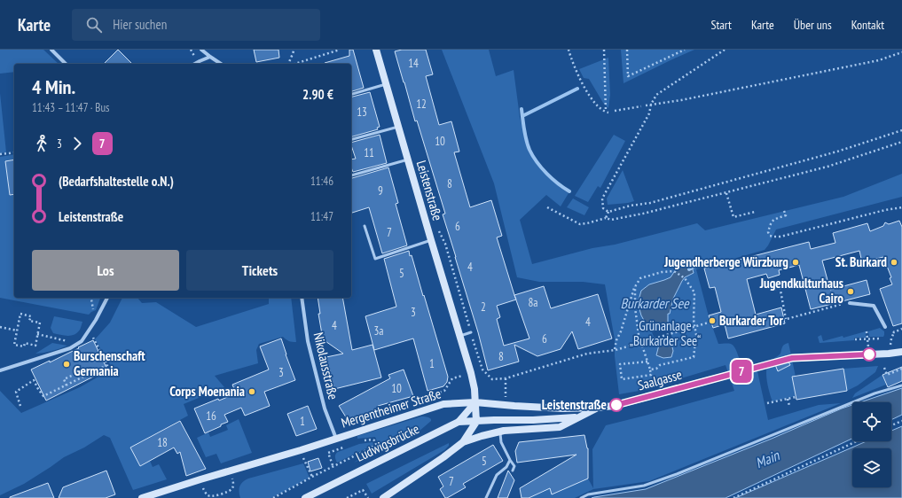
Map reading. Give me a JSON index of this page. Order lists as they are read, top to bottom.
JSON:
{
  "streets": {
    "main road": [
      "Leistenstraße",
      "Saalgasse",
      "Mergentheimer Straße",
      "Ludwigsbrücke"
    ],
    "street": ["Nikolausstraße"]
  },
  "crossings": [
    ["Leistenstraße", "Mergentheimer Straße"],
    ["Leistenstraße", "Ludwigsbrücke"],
    ["Nikolausstraße", "Mergentheimer Straße"],
    ["Saalgasse", "Mergentheimer Straße"],
    ["Mergentheimer Straße", "Ludwigsbrücke"]
  ],
  "water": ["Burkarder See", "Main"],
  "parks": ["Grünanlage „Burkarder See“"],
  "places": [
    "Jugendherberge Würzburg",
    "St. Burkard",
    "Jugendkulturhaus Cairo",
    "Burkarder Tor",
    "Burschenschaft Germania",
    "Corps Moenania",
    "Leistenstraße"
  ],
  "lines": ["bus line 7"],
  "house_numbers": [
    "14",
    "12",
    "13",
    "10",
    "11",
    "8",
    "9",
    "6",
    "7",
    "4",
    "5",
    "8a",
    "2",
    "3",
    "4",
    "4",
    "3a",
    "6",
    "8",
    "1",
    "3",
    "10",
    "16",
    "1",
    "18",
    "5",
    "7"
  ],
  "page": {
    "header": "Karte",
    "search": "Hier suchen",
    "nav": [
      "Start",
      "Karte",
      "Über uns",
      "Kontakt"
    ],
    "on_map": "7",
    "heading": ["4 Min.", "11:43 – 11:47 · Bus", "2.90 €"],
    "legs": ["3", "7"],
    "list": [
      {
        "name": "(Bedarfshaltestelle o.N.)",
        "value": "11:46"
      },
      {
        "name": "Leistenstraße",
        "value": "11:47"
      }
    ],
    "buttons": ["Los", "Tickets"]
  }
}
